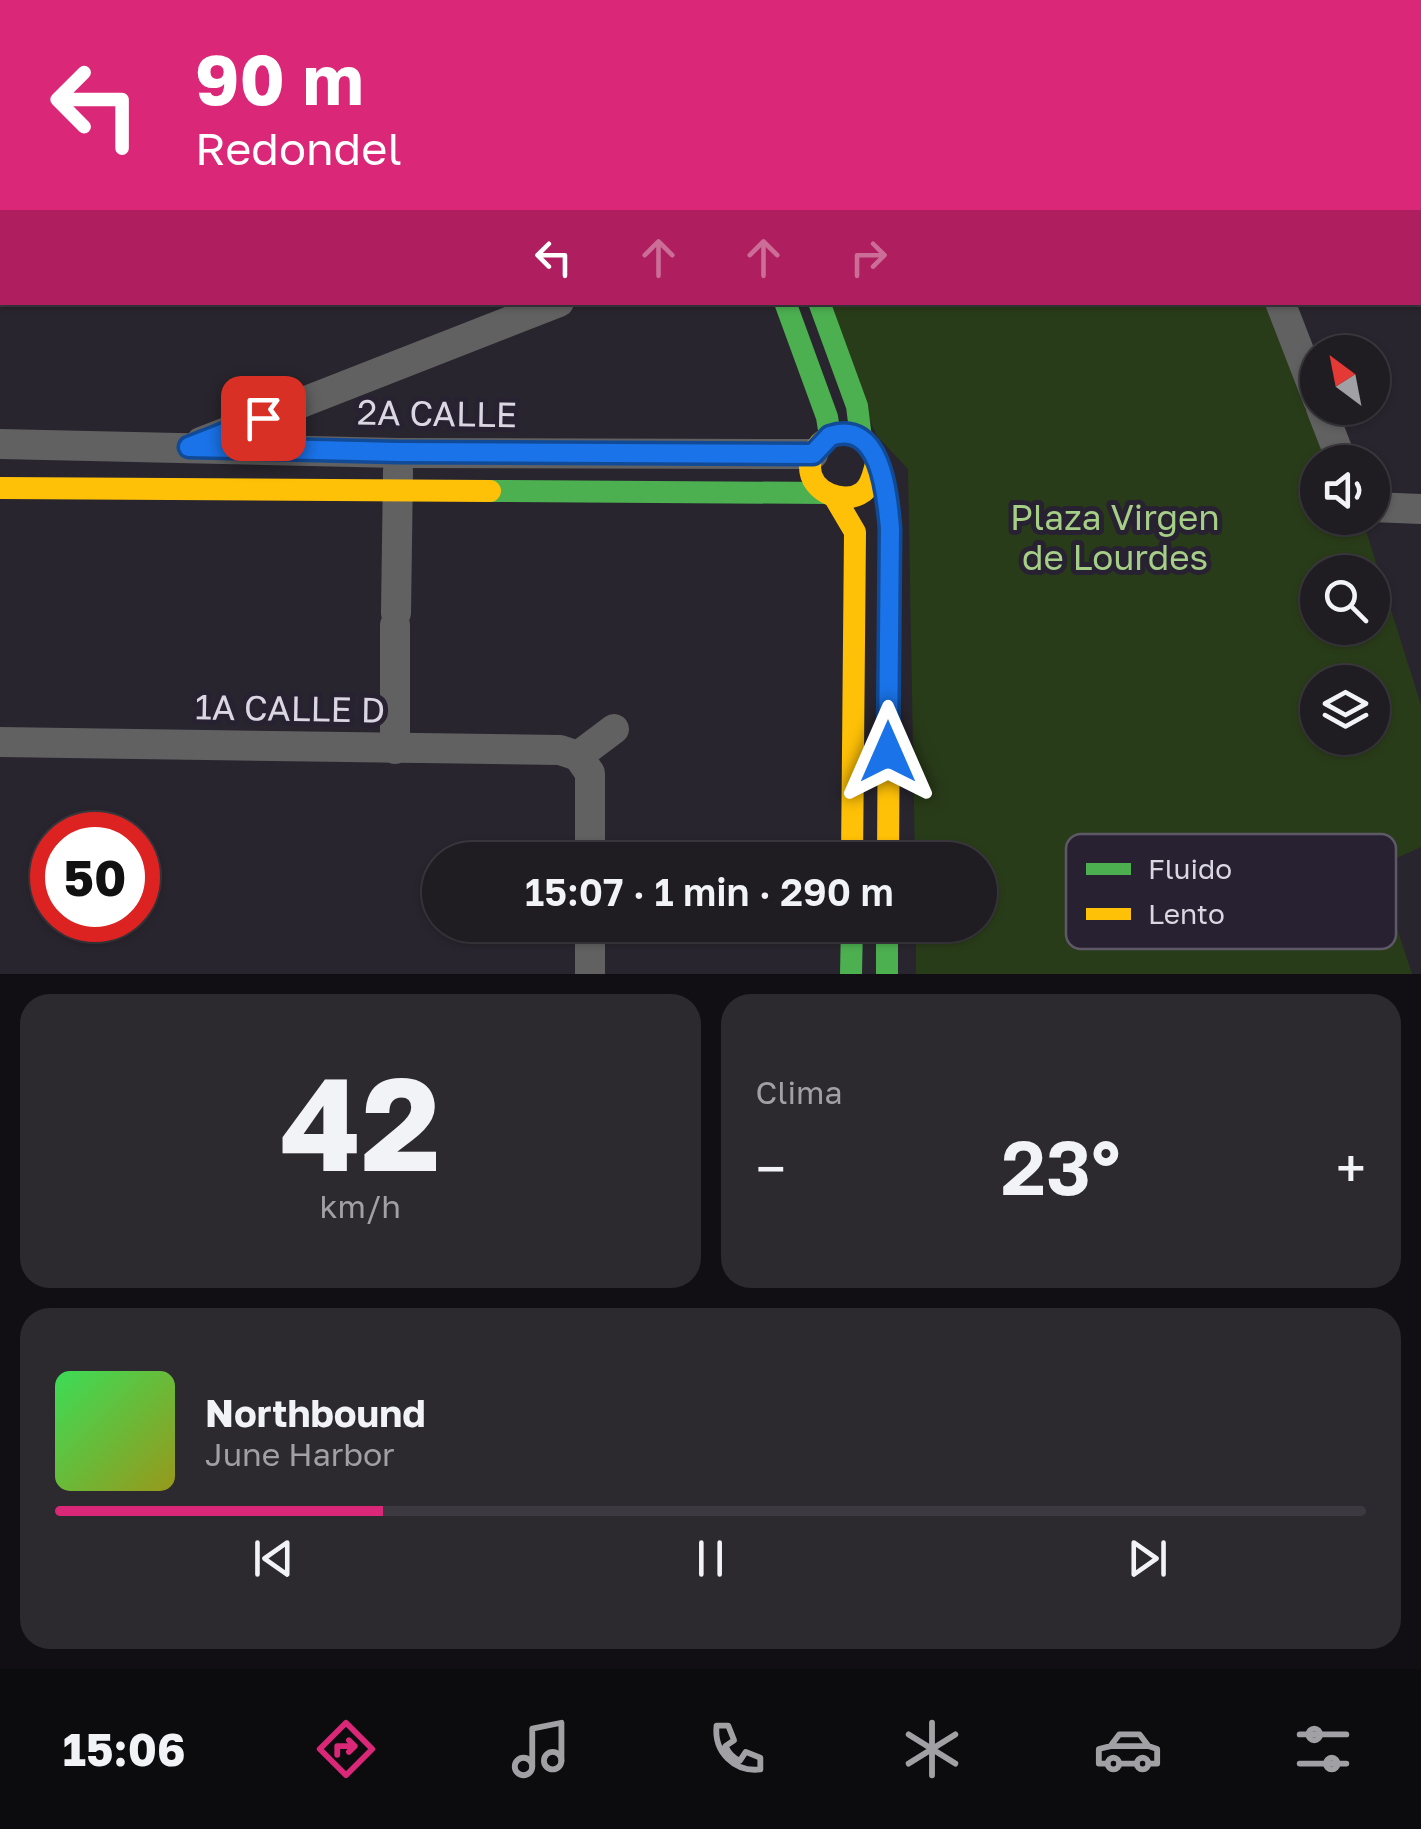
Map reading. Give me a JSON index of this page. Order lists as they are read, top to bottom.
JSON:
{
  "streets": {
    "street": ["2A CALLE", "1A CALLE D"]
  },
  "parks": ["Plaza Virgen de Lourdes"],
  "legend": ["Fluido", "Lento"],
  "north": "top left",
  "page": {
    "turn": ["90 m", "Redondel"],
    "limit": "50",
    "trip": "15:07 · 1 min · 290 m",
    "tile": [
      ["42", "km/h"],
      "Clima"
    ],
    "heat": ["−", "23°", "+"],
    "song": ["Northbound", "June Harbor"],
    "tabs": "15:06"
  }
}
